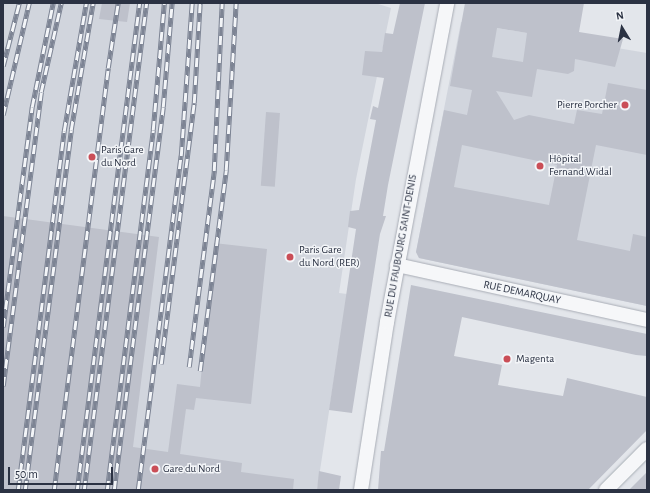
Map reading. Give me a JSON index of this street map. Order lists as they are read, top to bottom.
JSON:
{
  "streets": {
    "street": ["RUE DU FAUBOURG SAINT-DENIS", "RUE DEMARQUAY"]
  },
  "crossings": [
    ["RUE DU FAUBOURG SAINT-DENIS", "RUE DEMARQUAY"]
  ],
  "places": [
    "Pierre Porcher",
    "Paris Gare du Nord",
    "Hôpital Fernand Widal",
    "Paris Gare du Nord (RER)",
    "Magenta",
    "Gare du Nord"
  ],
  "scale_bar": "50 m",
  "north": "top"
}
